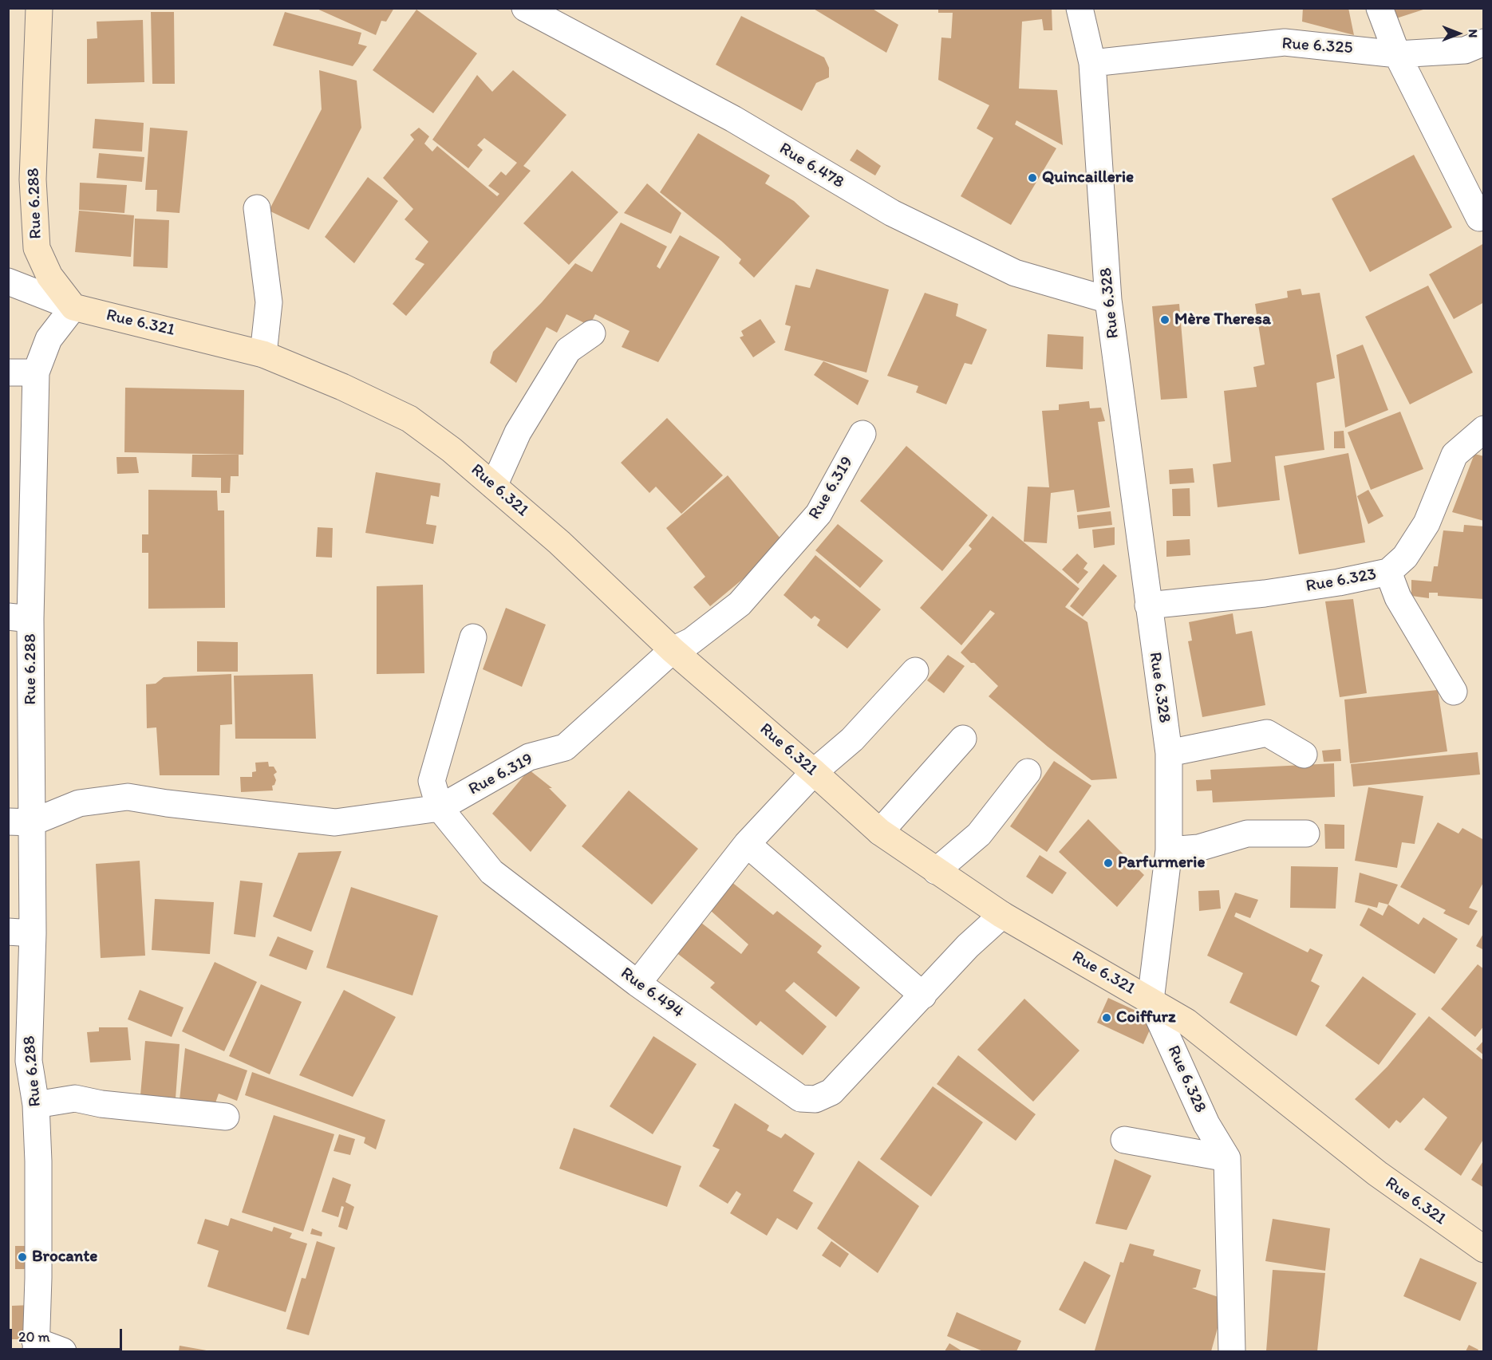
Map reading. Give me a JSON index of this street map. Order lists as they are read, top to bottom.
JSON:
{
  "streets": {
    "street": [
      "Rue 6.325",
      "Rue 6.478",
      "Rue 6.288",
      "Rue 6.328",
      "Rue 6.321",
      "Rue 6.319",
      "Rue 6.323",
      "Rue 6.494"
    ]
  },
  "crossings": [
    ["Rue 6.325", "Rue 6.328"],
    ["Rue 6.478", "Rue 6.328"],
    ["Rue 6.288", "Rue 6.321"],
    ["Rue 6.288", "Rue 6.319"],
    ["Rue 6.328", "Rue 6.321"],
    ["Rue 6.328", "Rue 6.323"],
    ["Rue 6.321", "Rue 6.319"],
    ["Rue 6.321", "Rue 6.494"],
    ["Rue 6.319", "Rue 6.494"]
  ],
  "places": [
    "Quincaillerie",
    "Mère Theresa",
    "Parfurmerie",
    "Coiffurz",
    "Brocante"
  ],
  "scale_bar": "20 m",
  "north": "right"
}
